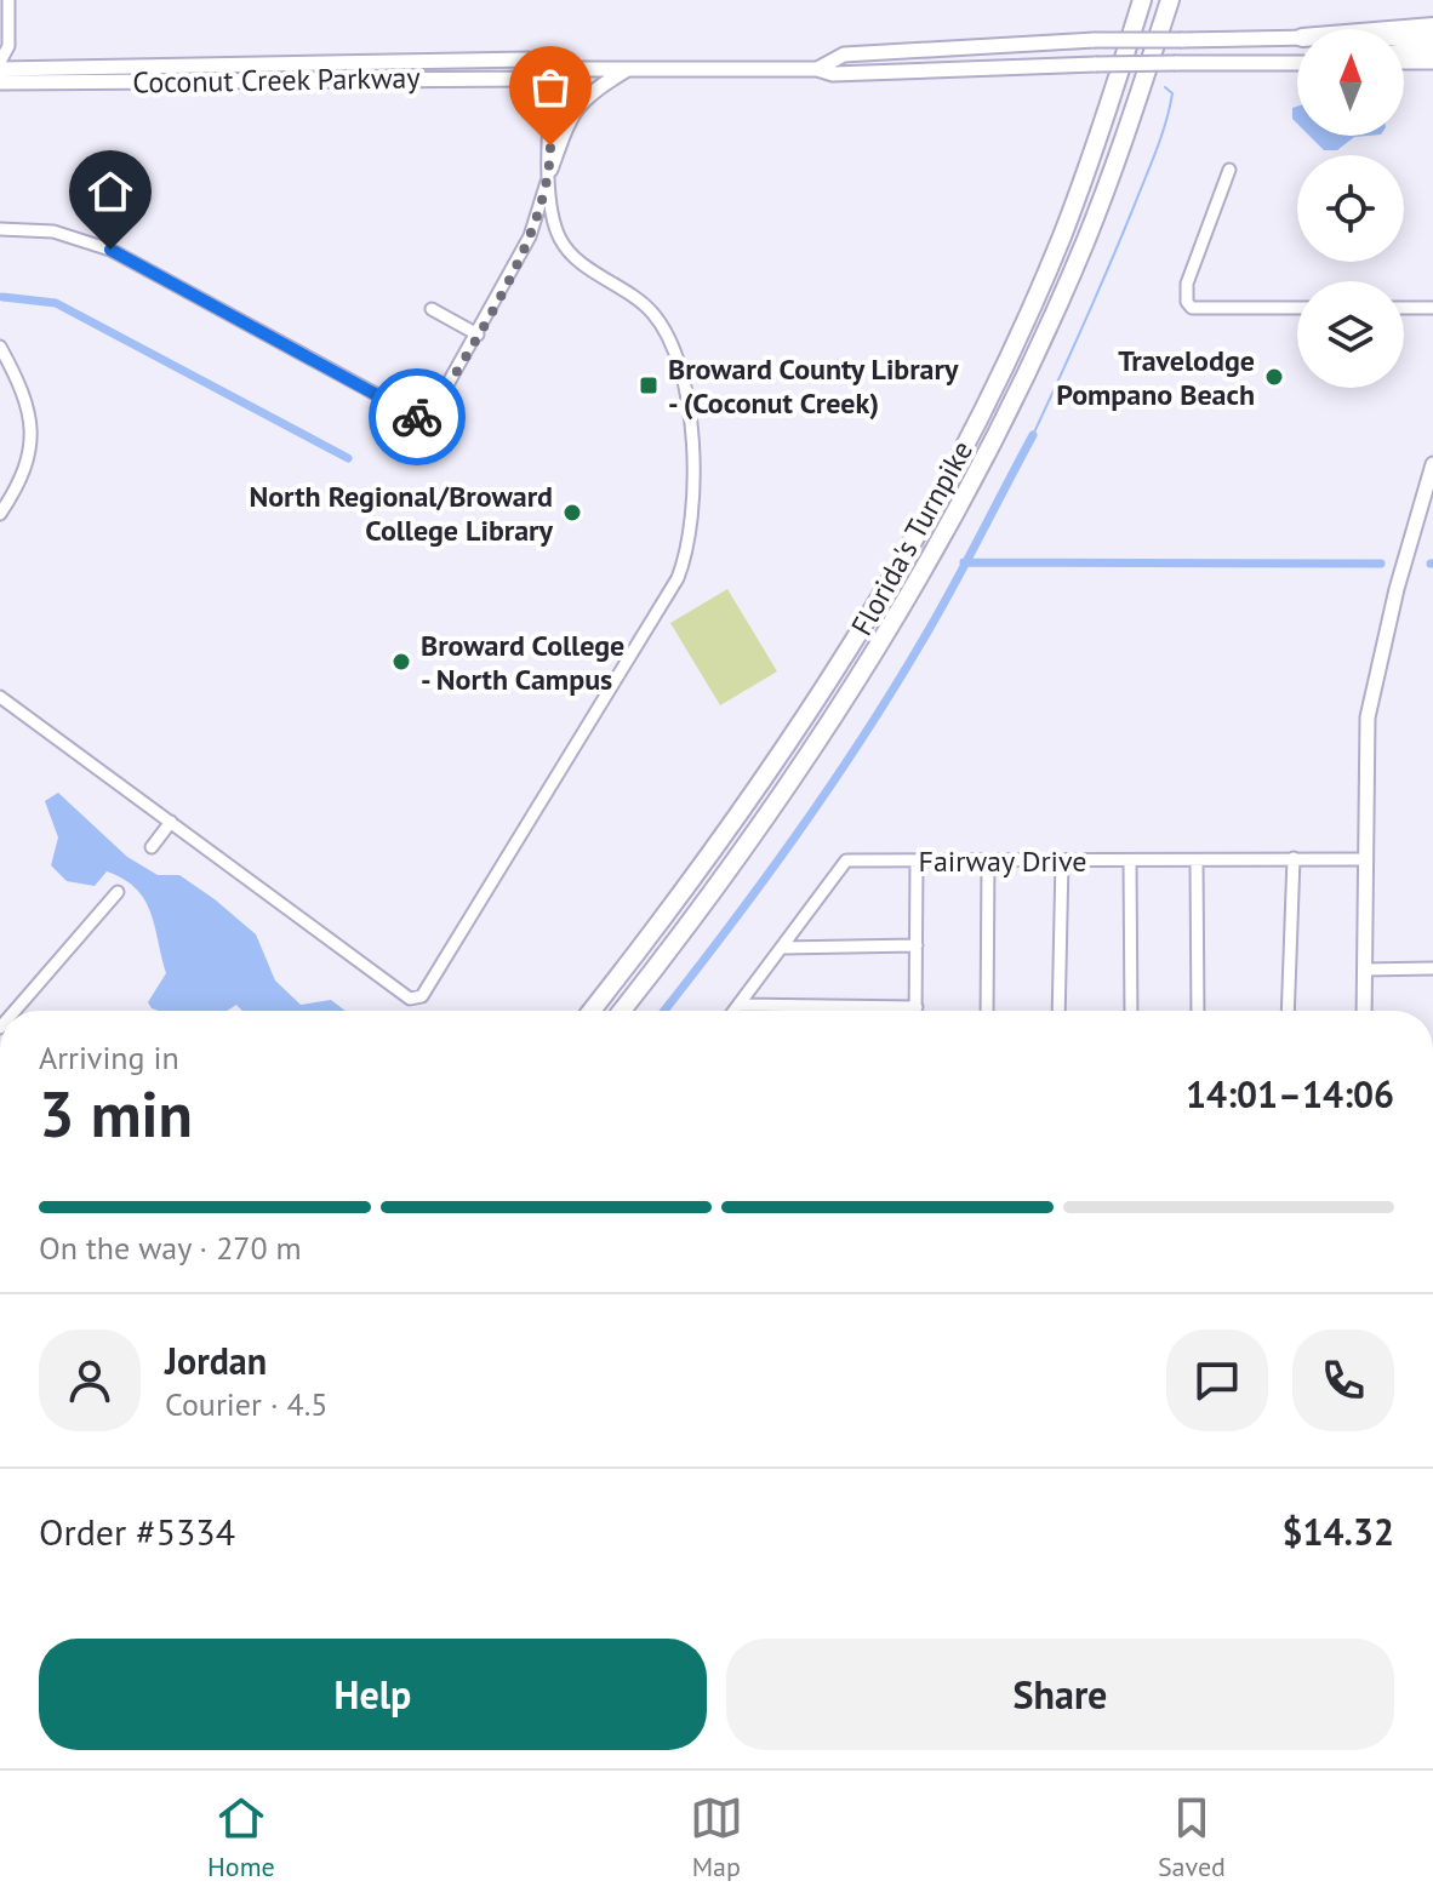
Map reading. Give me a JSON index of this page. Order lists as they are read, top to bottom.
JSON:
{
  "streets": {
    "highway": ["Florida's Turnpike"],
    "main road": ["Coconut Creek Parkway"],
    "street": ["Fairway Drive"]
  },
  "places": {
    "other": ["Travelodge Pompano Beach", "North Regional/Broward College Library", "Broward College - North Campus"],
    "transit": ["Broward County Library - (Coconut Creek)"]
  },
  "north": "top",
  "page": {
    "heading": ["3 min", "Arriving in", "14:01–14:06"],
    "panel": [
      "Jordan",
      "Courier · 4.5",
      "Order #5334",
      "$14.32"
    ],
    "bar": "On the way · 270 m",
    "buttons": ["Help", "Share"],
    "tabs": ["Home", "Map", "Saved"]
  }
}
